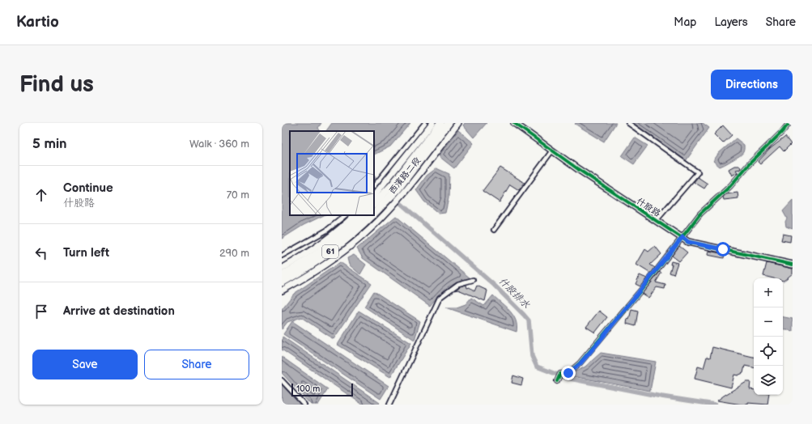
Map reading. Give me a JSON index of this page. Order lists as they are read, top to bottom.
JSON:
{
  "streets": {
    "highway": ["61"],
    "street": ["西濱路二段", "什股路"]
  },
  "crossings": [
    ["西濱路二段", "61"]
  ],
  "water": ["什股排水"],
  "scale_bar": "100 m",
  "page": {
    "header": "Kartio",
    "nav": ["Map", "Layers", "Share"],
    "buttons": [
      "Directions",
      ["Save", "Share"]
    ],
    "title": "Find us",
    "heading": ["5 min", "Walk · 360 m"],
    "list": [
      ["Continue", "什股路", "70 m"],
      ["Turn left", "290 m"],
      "Arrive at destination"
    ],
    "map_buttons": ["+", "−"],
    "scale": "100 m"
  }
}
